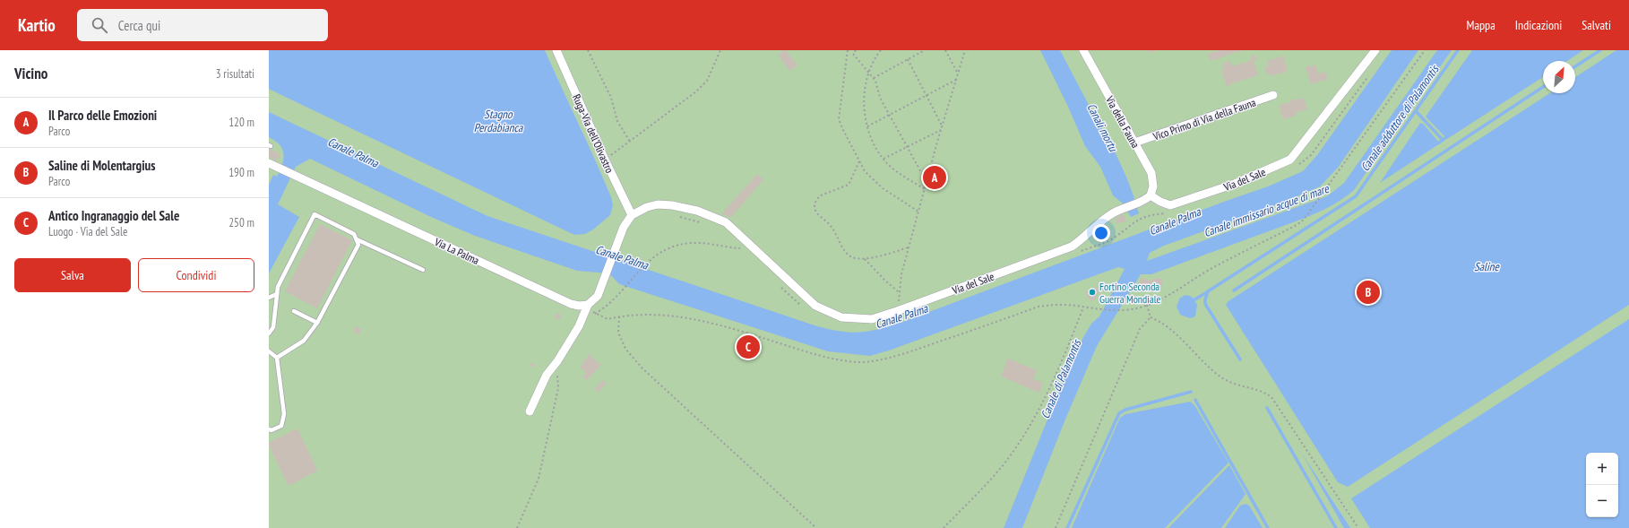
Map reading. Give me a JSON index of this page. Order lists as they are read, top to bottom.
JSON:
{
  "streets": {
    "street": [
      "Vico Primo di Via della Fauna",
      "Via della Fauna",
      "Ruga-Via dell'Olivastro",
      "Via del Sale",
      "Via La Palma"
    ]
  },
  "crossings": [
    ["Vico Primo di Via della Fauna", "Via della Fauna"],
    ["Via della Fauna", "Via del Sale"],
    ["Ruga-Via dell'Olivastro", "Via del Sale"]
  ],
  "water": [
    "Stagno Perdabianca",
    "Canale adduttore di Palamontis",
    "Canali mortu",
    "Canale Palma",
    "Canale immissario acque di mare",
    "Saline",
    "Canale di Palamontis"
  ],
  "places": ["Fortino Seconda Guerra Mondiale"],
  "north": "top right",
  "page": {
    "header": "Kartio",
    "search": "Cerca qui",
    "nav": ["Mappa", "Indicazioni", "Salvati"],
    "heading": ["Vicino", "3 risultati"],
    "list": [
      {
        "mark": "A",
        "name": "Il Parco delle Emozioni",
        "note": "Parco",
        "value": "120 m"
      },
      {
        "mark": "B",
        "name": "Saline di Molentargius",
        "note": "Parco",
        "value": "190 m"
      },
      {
        "mark": "C",
        "name": "Antico Ingranaggio del Sale",
        "note": "Luogo · Via del Sale",
        "value": "250 m"
      }
    ],
    "pins": ["A", "B", "C"],
    "buttons": ["Salva", "Condividi"],
    "map_buttons": ["+", "−"]
  }
}
